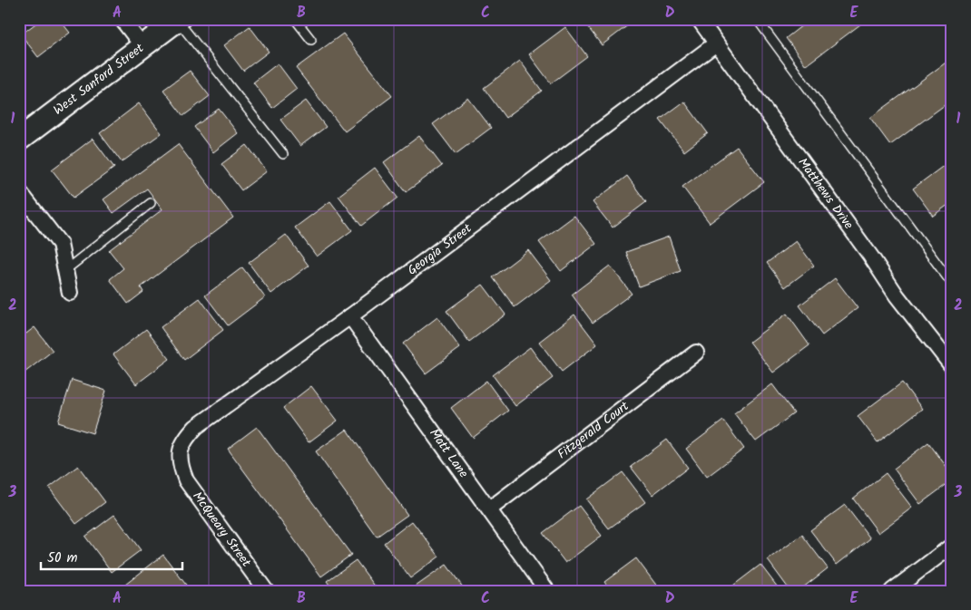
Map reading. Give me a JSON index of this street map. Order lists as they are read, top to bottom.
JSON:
{
  "streets": {
    "street": [
      "West Sanford Street",
      "Matthews Drive",
      "Georgia Street",
      "Fitzgerald Court",
      "Matt Lane",
      "McQueary Street"
    ]
  },
  "crossings": [
    ["Matthews Drive", "Georgia Street"],
    ["Georgia Street", "Matt Lane"],
    ["Georgia Street", "McQueary Street"],
    ["Fitzgerald Court", "Matt Lane"]
  ],
  "scale_bar": "50 m",
  "grid": {
    "columns": [
      "A",
      "B",
      "C",
      "D",
      "E"
    ],
    "rows": ["1", "2", "3"]
  }
}
